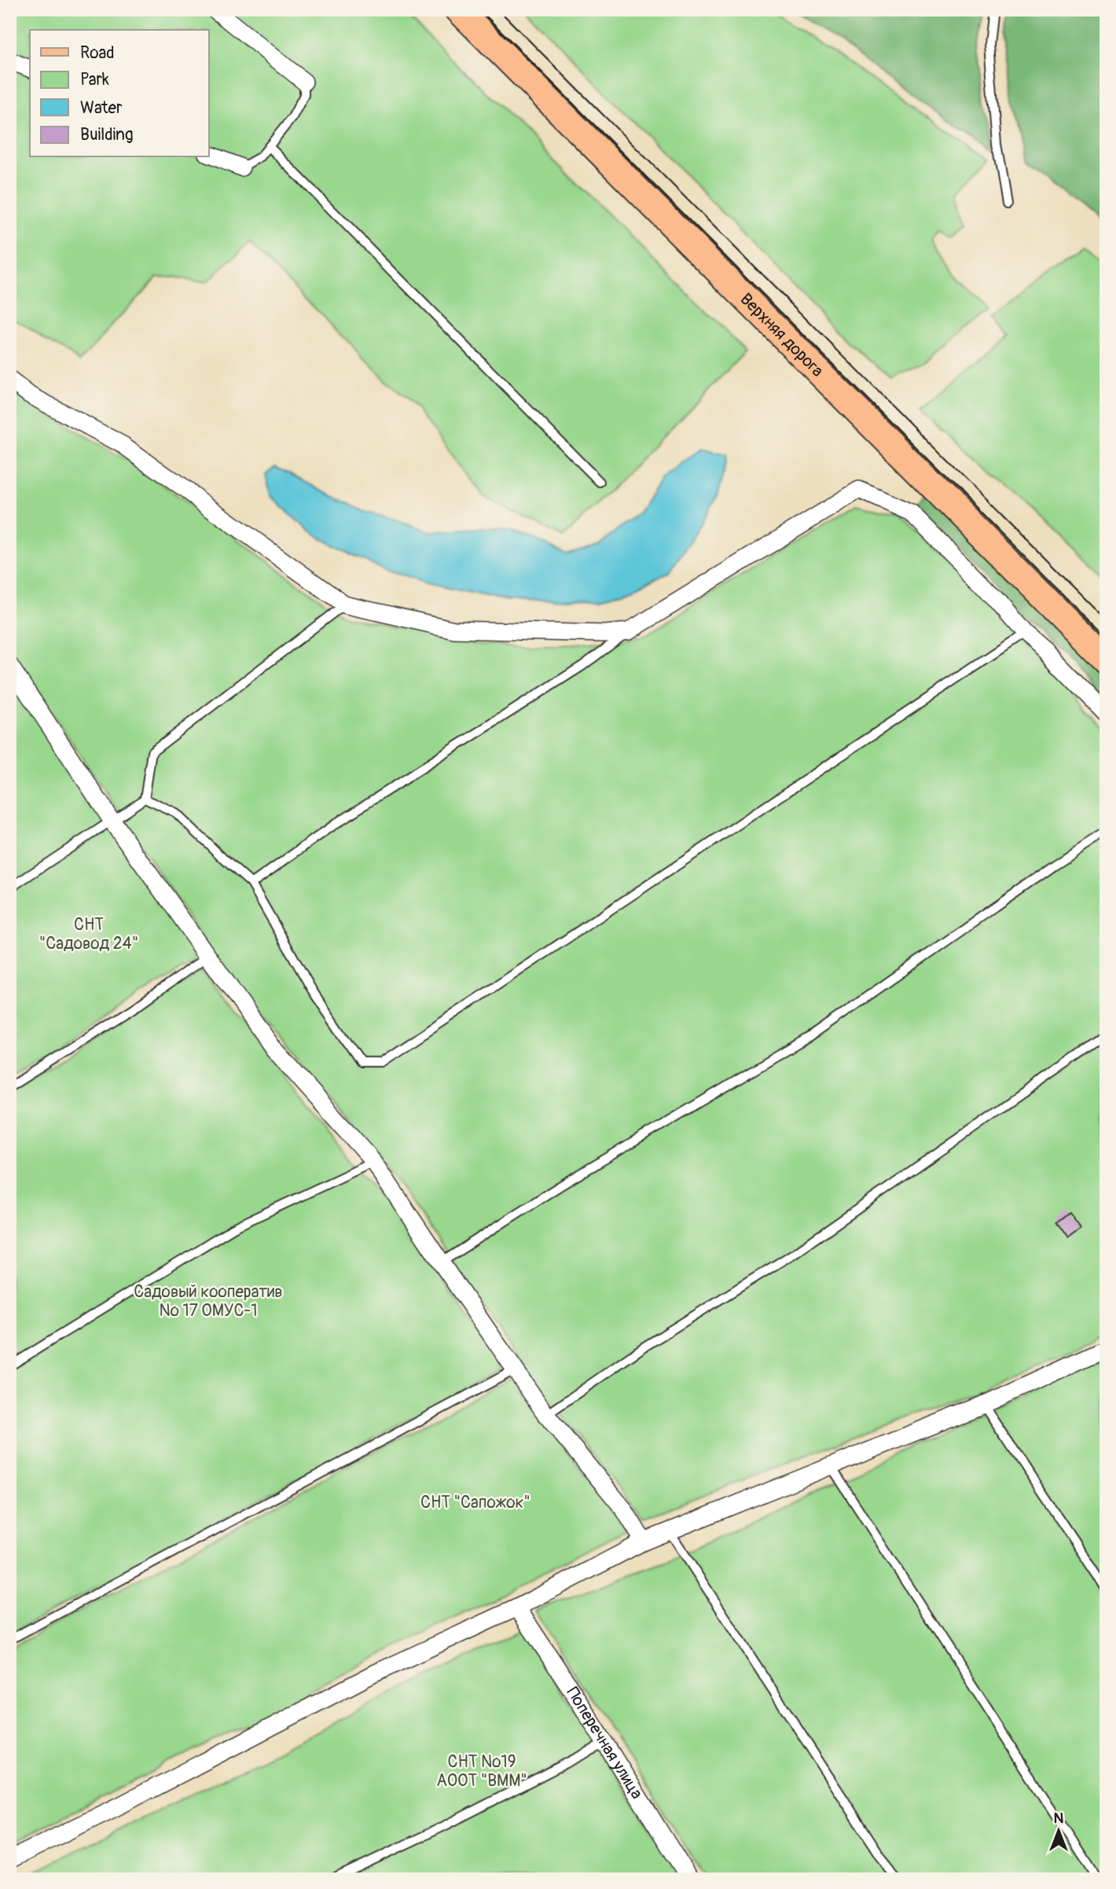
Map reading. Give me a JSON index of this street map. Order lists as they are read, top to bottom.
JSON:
{
  "streets": {
    "main road": ["Верхняя дорога"],
    "street": ["Поперечная улица"]
  },
  "parks": [
    "СНТ \"Садовод 24\"",
    "Садовый кооператив № 17 ОМУС-1",
    "СНТ \"Сапожок\"",
    "СНТ №19 АООТ \"ВММ\""
  ],
  "legend": [
    "Road",
    "Park",
    "Water",
    "Building"
  ],
  "north": "top"
}
